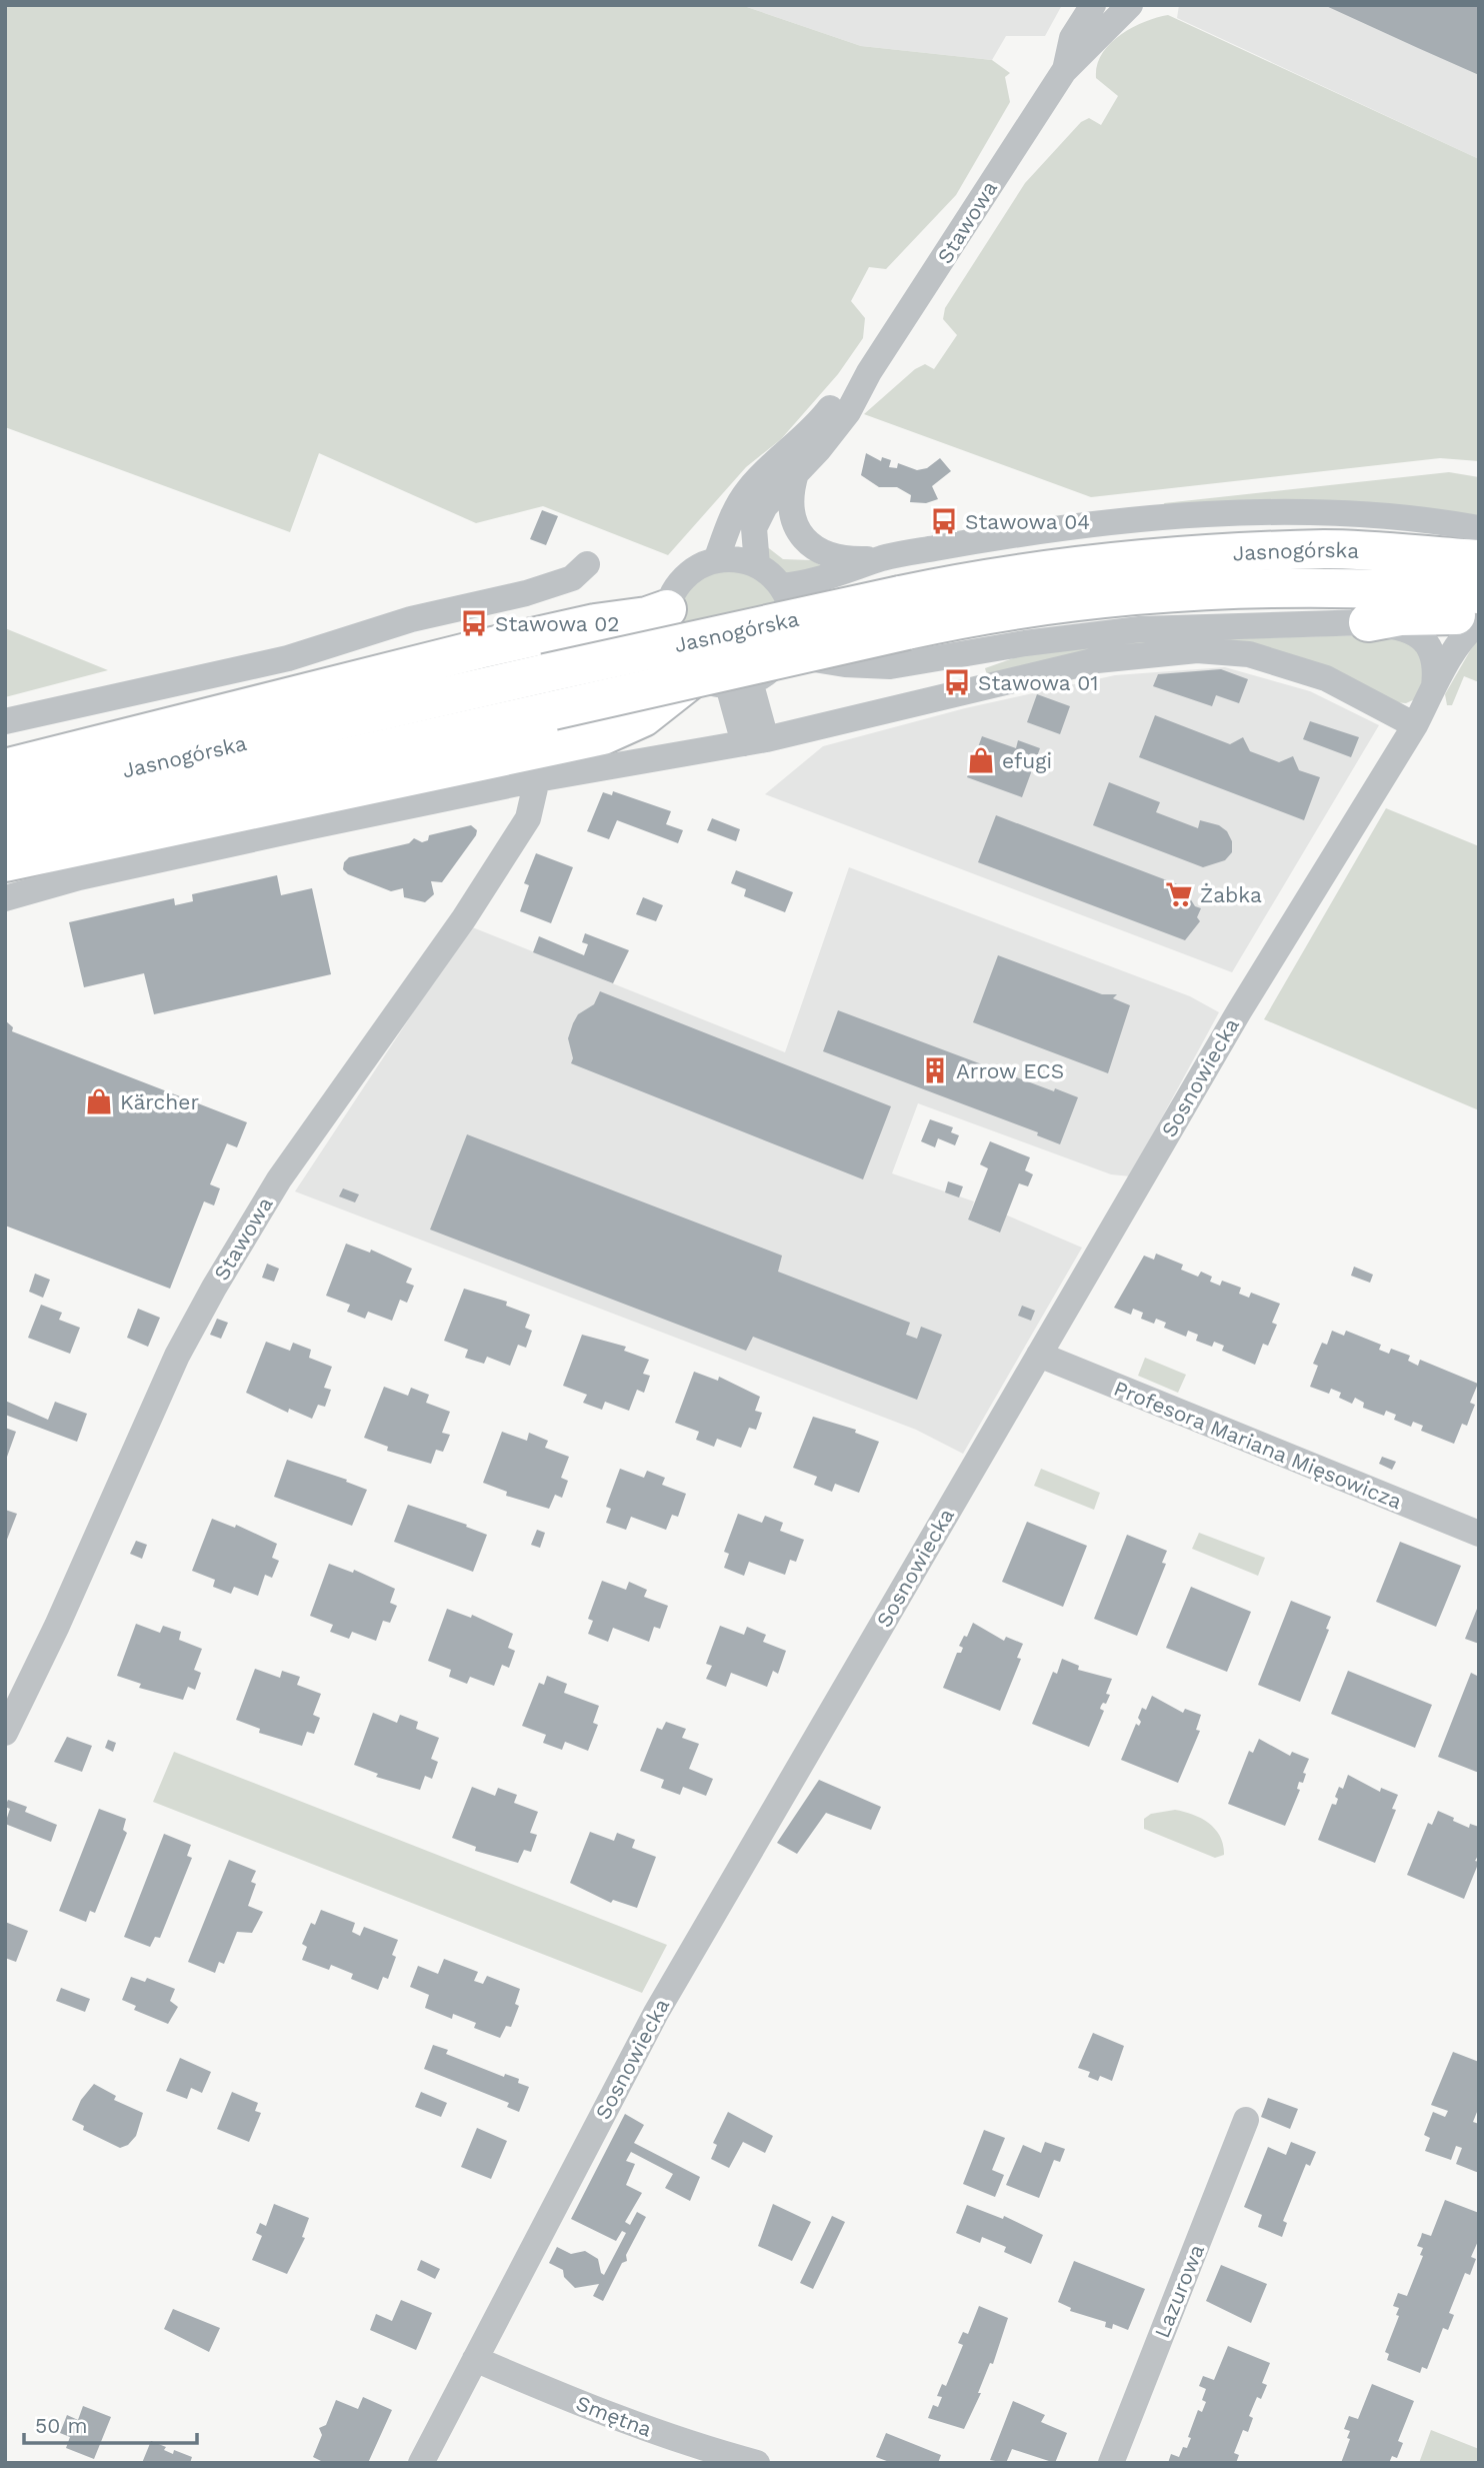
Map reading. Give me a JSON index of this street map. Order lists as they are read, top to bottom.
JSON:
{
  "streets": {
    "main road": ["Jasnogórska"],
    "street": [
      "Stawowa",
      "Sosnowiecka",
      "Profesora Mariana Mięsowicza",
      "Lazurowa",
      "Smętna"
    ]
  },
  "crossings": [
    ["Stawowa", "Jasnogórska"],
    ["Jasnogórska", "Sosnowiecka"],
    ["Sosnowiecka", "Profesora Mariana Mięsowicza"],
    ["Sosnowiecka", "Smętna"]
  ],
  "places": {
    "bus stop": ["Stawowa 04", "Stawowa 02", "Stawowa 01"],
    "shop": ["efugi", "Kärcher"],
    "supermarket": ["Żabka"],
    "building": ["Arrow ECS"]
  },
  "scale_bar": "50 m"
}
